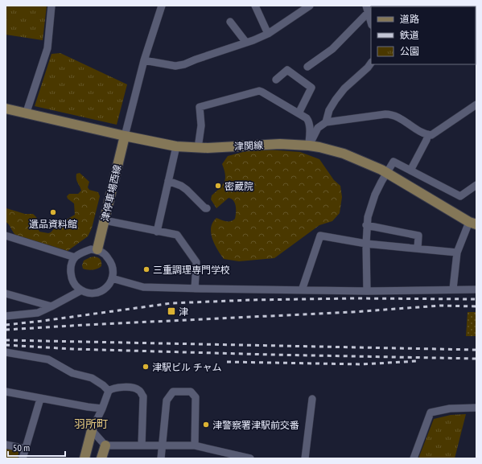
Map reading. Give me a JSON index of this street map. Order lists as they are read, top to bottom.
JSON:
{
  "streets": {
    "main road": ["津関線", "津停車場西線"]
  },
  "crossings": [
    ["津関線", "津停車場西線"]
  ],
  "districts": ["羽所町"],
  "places": {
    "other": [
      "密蔵院",
      "遺品資料館",
      "三重調理専門学校",
      "津駅ビル チャム",
      "津警察署津駅前交番"
    ],
    "transit": ["津"]
  },
  "legend": ["道路", "鉄道", "公園"],
  "scale_bar": "50 m"
}
